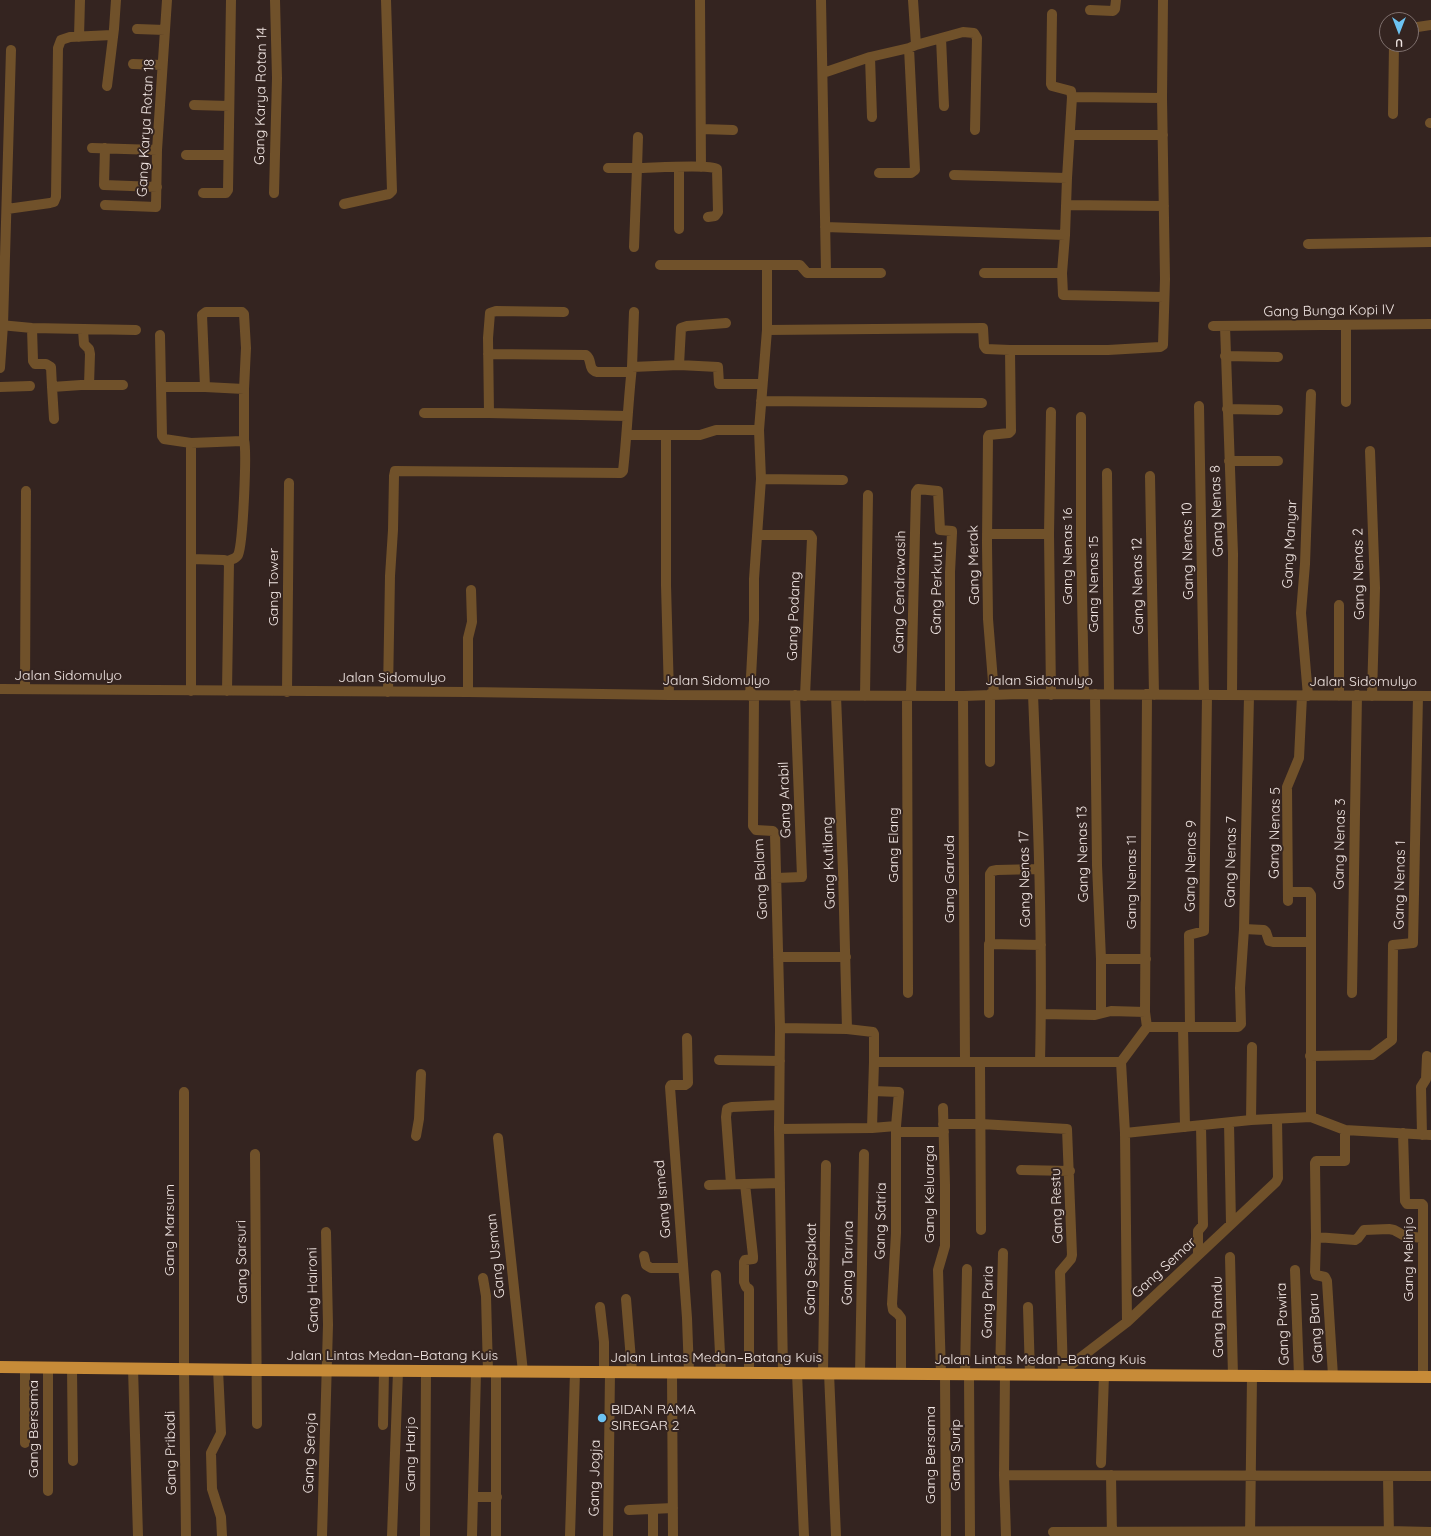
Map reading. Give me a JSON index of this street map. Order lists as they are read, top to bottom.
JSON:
{
  "streets": {
    "highway": ["Jalan Lintas Medan–Batang Kuis"],
    "street": [
      "Gang Karya Rotan 14",
      "Gang Karya Rotan 18",
      "Gang Bunga Kopi IV",
      "Gang Nenas 8",
      "Gang Manyar",
      "Gang Nenas 10",
      "Gang Nenas 16",
      "Gang Merak",
      "Gang Nenas 2",
      "Gang Nenas 15",
      "Gang Nenas 12",
      "Gang Tower",
      "Gang Perkutut",
      "Gang Cendrawasih",
      "Gang Podang",
      "Jalan Sidomulyo",
      "Gang Arabil",
      "Gang Nenas 5",
      "Gang Nenas 3",
      "Gang Elang",
      "Gang Nenas 13",
      "Gang Nenas 7",
      "Gang Kutilang",
      "Gang Nenas 9",
      "Gang Balam",
      "Gang Garuda",
      "Gang Nenas 17",
      "Gang Nenas 11",
      "Gang Nenas 1",
      "Gang Keluarga",
      "Gang Ismed",
      "Gang Restu",
      "Gang Satria",
      "Gang Marsum",
      "Gang Usman",
      "Gang Melinjo",
      "Gang Sarsuri",
      "Gang Taruna",
      "Gang Semar",
      "Gang Sepakat",
      "Gang Haironi",
      "Gang Paria",
      "Gang Randu",
      "Gang Pawira",
      "Gang Baru",
      "Gang Bersama",
      "Gang Pribadi",
      "Gang Seroja",
      "Gang Harjo",
      "Gang Surip",
      "Gang Jogja"
    ]
  },
  "crossings": [
    ["Gang Bunga Kopi IV", "Gang Nenas 8"],
    ["Gang Nenas 8", "Jalan Sidomulyo"],
    ["Gang Manyar", "Jalan Sidomulyo"],
    ["Gang Manyar", "Gang Nenas 5"],
    ["Gang Nenas 10", "Jalan Sidomulyo"],
    ["Gang Nenas 10", "Gang Nenas 9"],
    ["Gang Nenas 16", "Jalan Sidomulyo"],
    ["Gang Merak", "Jalan Sidomulyo"],
    ["Gang Nenas 2", "Jalan Sidomulyo"],
    ["Gang Nenas 15", "Jalan Sidomulyo"],
    ["Gang Nenas 12", "Jalan Sidomulyo"],
    ["Gang Nenas 12", "Gang Nenas 11"],
    ["Gang Tower", "Jalan Sidomulyo"],
    ["Gang Perkutut", "Gang Cendrawasih"],
    ["Gang Perkutut", "Jalan Sidomulyo"],
    ["Gang Cendrawasih", "Jalan Sidomulyo"],
    ["Gang Cendrawasih", "Gang Elang"],
    ["Gang Podang", "Jalan Sidomulyo"],
    ["Gang Podang", "Gang Arabil"],
    ["Jalan Sidomulyo", "Gang Arabil"],
    ["Jalan Sidomulyo", "Gang Nenas 5"],
    ["Jalan Sidomulyo", "Gang Nenas 3"],
    ["Jalan Sidomulyo", "Gang Elang"],
    ["Jalan Sidomulyo", "Gang Nenas 13"],
    ["Jalan Sidomulyo", "Gang Nenas 7"],
    ["Jalan Sidomulyo", "Gang Kutilang"],
    ["Jalan Sidomulyo", "Gang Nenas 9"],
    ["Jalan Sidomulyo", "Gang Balam"],
    ["Jalan Sidomulyo", "Gang Garuda"],
    ["Jalan Sidomulyo", "Gang Nenas 17"],
    ["Jalan Sidomulyo", "Gang Nenas 11"],
    ["Jalan Sidomulyo", "Gang Nenas 1"],
    ["Gang Arabil", "Gang Balam"],
    ["Gang Nenas 7", "Gang Nenas 9"],
    ["Gang Balam", "Jalan Lintas Medan–Batang Kuis"],
    ["Gang Keluarga", "Jalan Lintas Medan–Batang Kuis"],
    ["Gang Keluarga", "Gang Bersama"],
    ["Gang Ismed", "Jalan Lintas Medan–Batang Kuis"],
    ["Gang Restu", "Gang Semar"],
    ["Gang Restu", "Jalan Lintas Medan–Batang Kuis"],
    ["Gang Satria", "Jalan Lintas Medan–Batang Kuis"],
    ["Gang Marsum", "Jalan Lintas Medan–Batang Kuis"],
    ["Gang Marsum", "Gang Pribadi"],
    ["Gang Usman", "Jalan Lintas Medan–Batang Kuis"],
    ["Gang Melinjo", "Jalan Lintas Medan–Batang Kuis"],
    ["Gang Sarsuri", "Jalan Lintas Medan–Batang Kuis"],
    ["Gang Taruna", "Jalan Lintas Medan–Batang Kuis"],
    ["Gang Semar", "Jalan Lintas Medan–Batang Kuis"],
    ["Gang Sepakat", "Jalan Lintas Medan–Batang Kuis"],
    ["Gang Haironi", "Jalan Lintas Medan–Batang Kuis"],
    ["Gang Haironi", "Gang Seroja"],
    ["Gang Paria", "Jalan Lintas Medan–Batang Kuis"],
    ["Gang Randu", "Jalan Lintas Medan–Batang Kuis"],
    ["Gang Pawira", "Jalan Lintas Medan–Batang Kuis"],
    ["Gang Baru", "Jalan Lintas Medan–Batang Kuis"],
    ["Jalan Lintas Medan–Batang Kuis", "Gang Bersama"],
    ["Jalan Lintas Medan–Batang Kuis", "Gang Pribadi"],
    ["Jalan Lintas Medan–Batang Kuis", "Gang Seroja"],
    ["Jalan Lintas Medan–Batang Kuis", "Gang Harjo"],
    ["Jalan Lintas Medan–Batang Kuis", "Gang Surip"],
    ["Jalan Lintas Medan–Batang Kuis", "Gang Jogja"]
  ],
  "places": ["BIDAN RAMA SIREGAR 2"],
  "north": "bottom"
}
